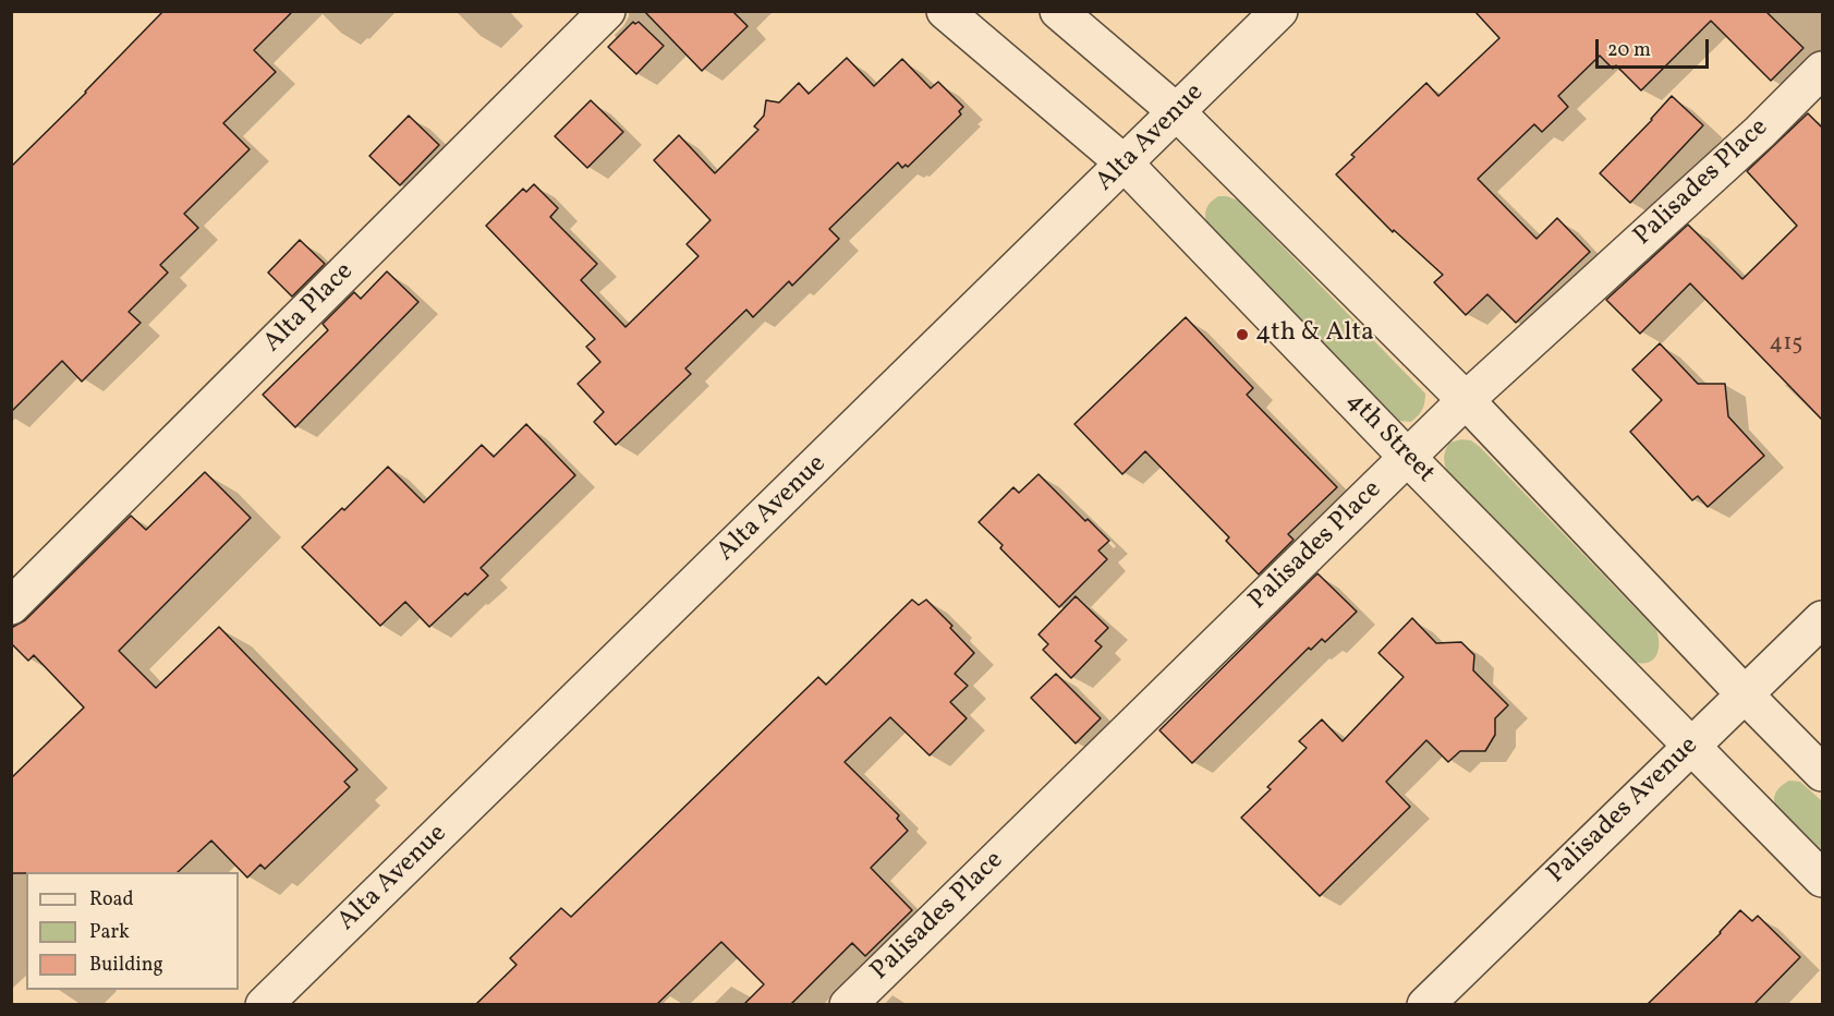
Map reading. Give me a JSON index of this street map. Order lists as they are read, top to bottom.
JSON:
{
  "streets": {
    "street": [
      "Alta Avenue",
      "Palisades Place",
      "Alta Place",
      "4th Street",
      "Palisades Avenue"
    ]
  },
  "crossings": [
    ["Alta Avenue", "4th Street"],
    ["Palisades Place", "4th Street"],
    ["4th Street", "Palisades Avenue"]
  ],
  "places": ["4th & Alta"],
  "house_numbers": ["415"],
  "legend": ["Road", "Park", "Building"],
  "scale_bar": "20 m"
}
